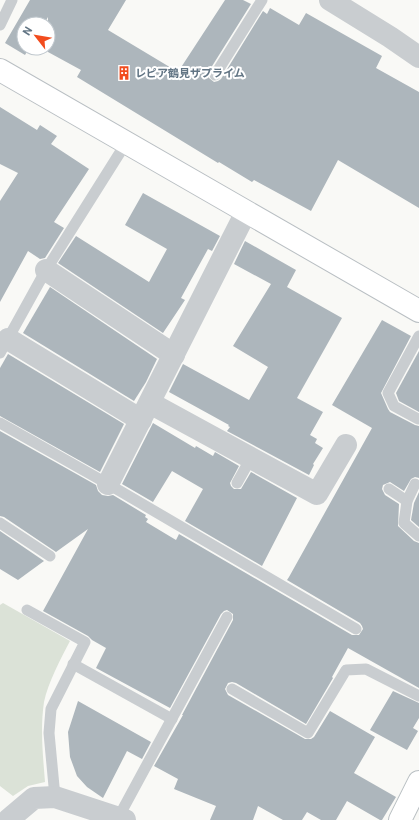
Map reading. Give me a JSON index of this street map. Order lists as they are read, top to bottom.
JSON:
{
  "places": {
    "building": ["レピア鶴見ザプライム"]
  },
  "north": "top left"
}
